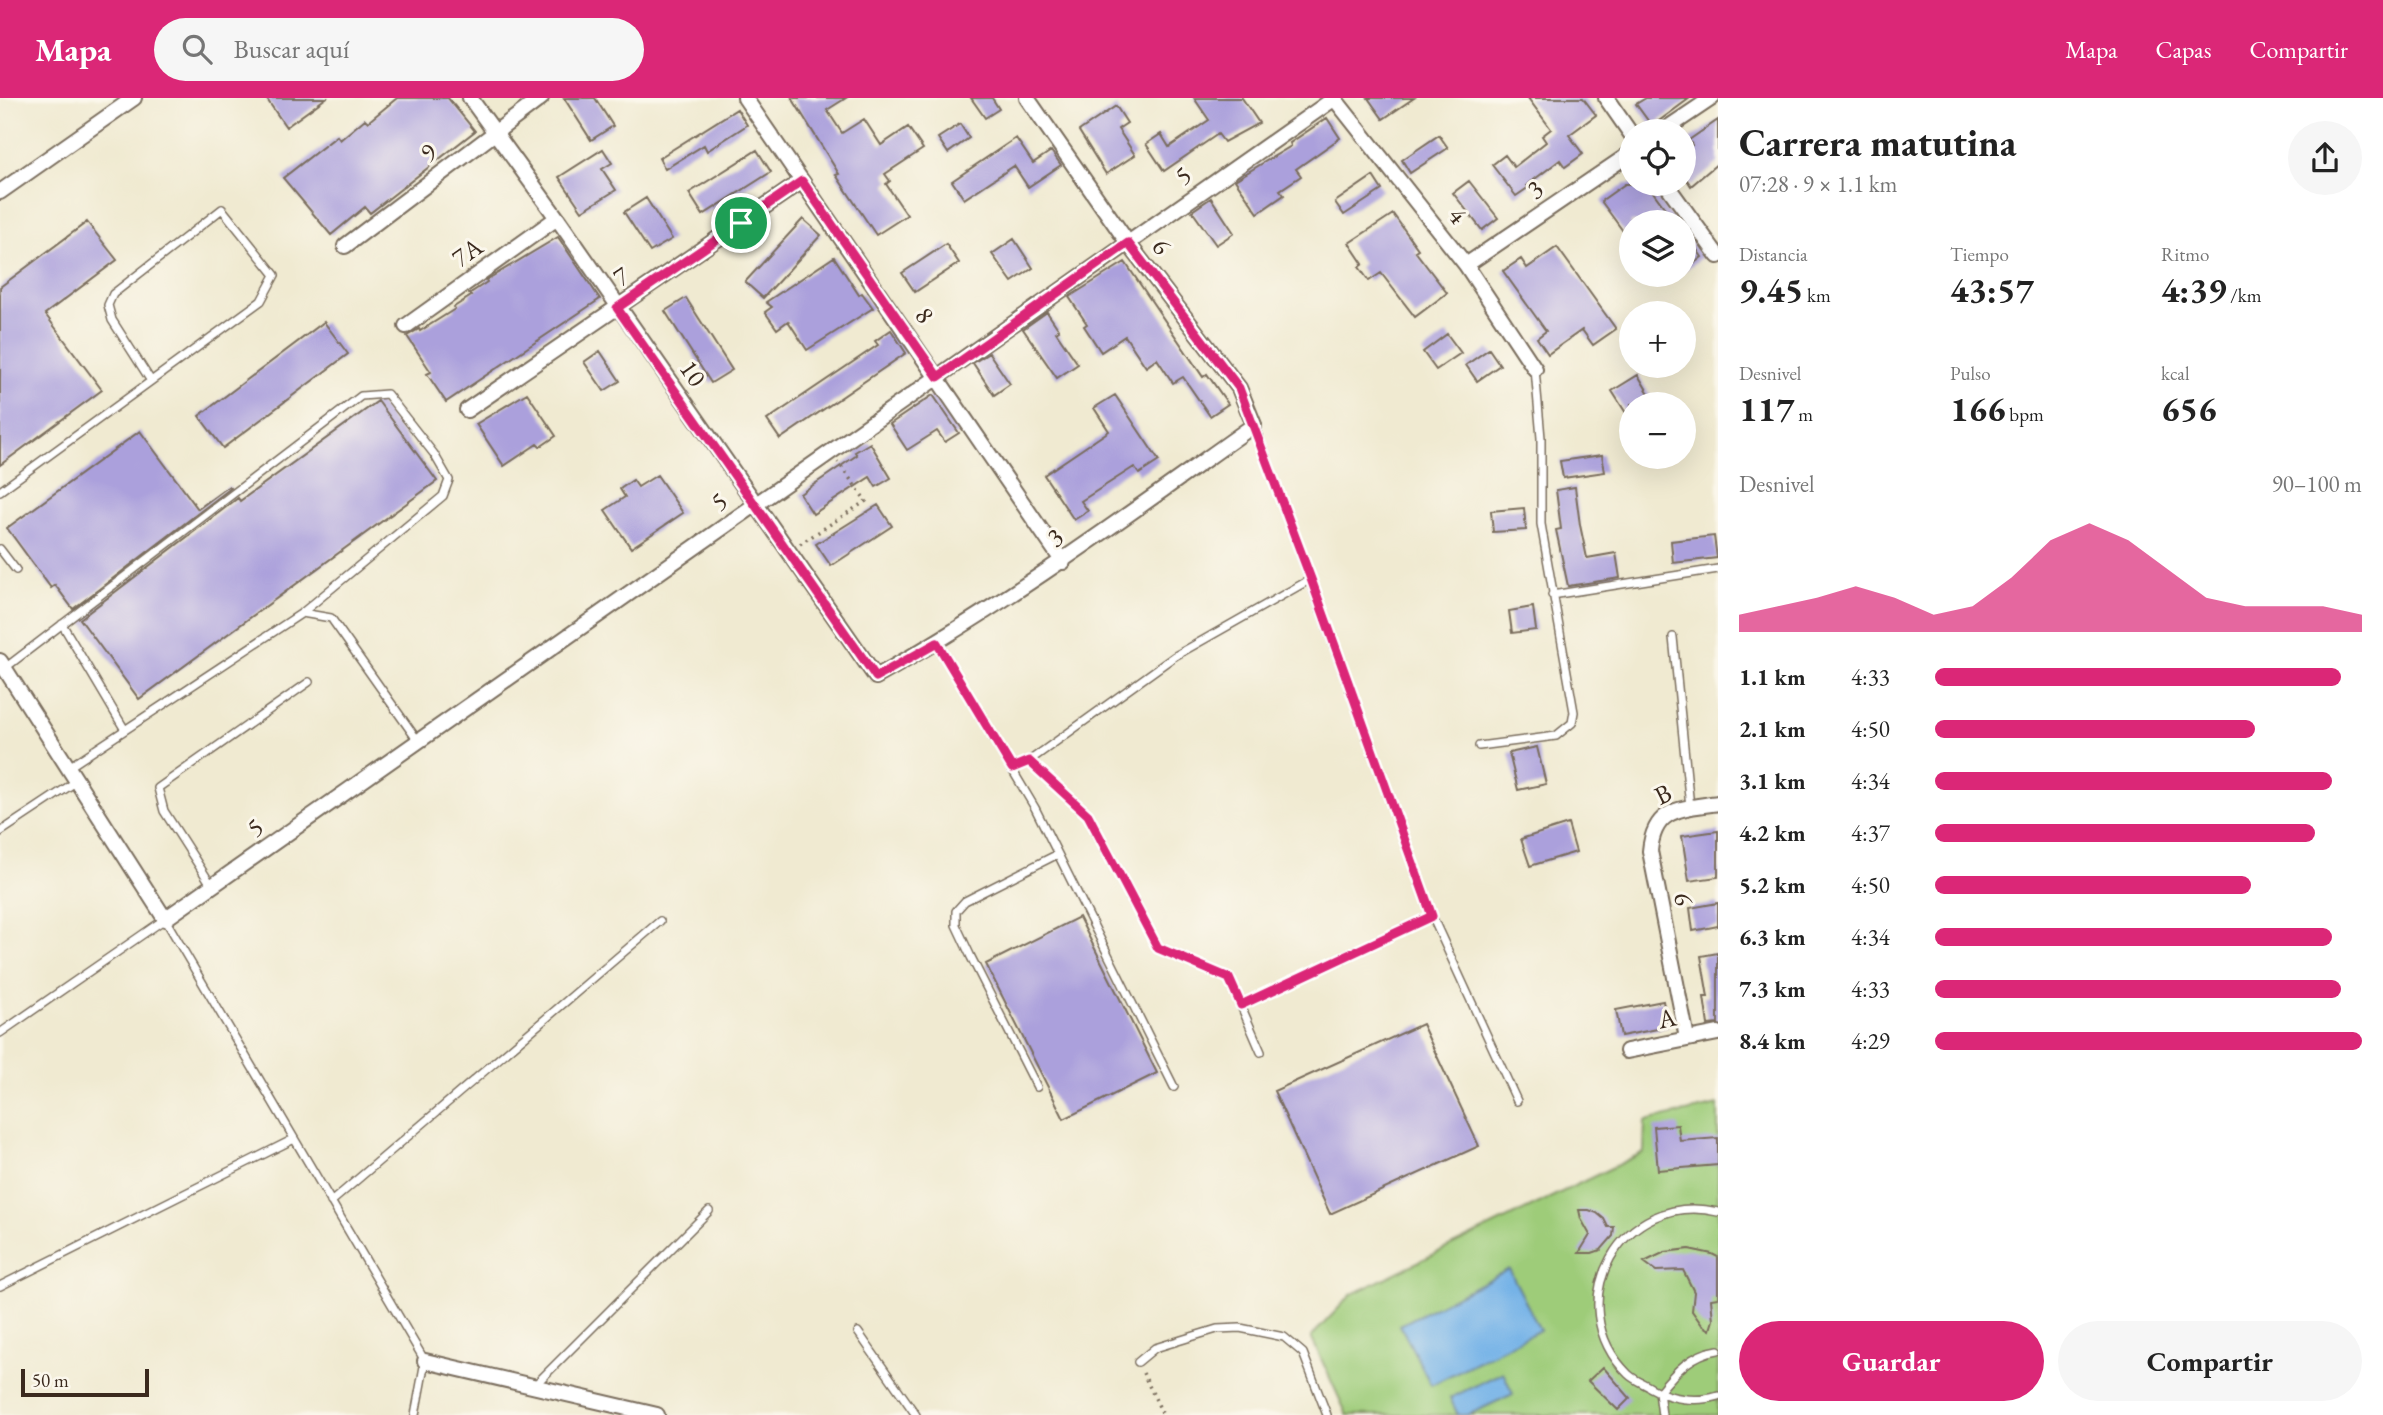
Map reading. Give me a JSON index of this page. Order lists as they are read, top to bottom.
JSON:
{
  "streets": {
    "street": [
      "9",
      "5",
      "3",
      "4",
      "6",
      "7A",
      "7",
      "8",
      "10",
      "B",
      "A"
    ]
  },
  "crossings": [
    ["9", "10"],
    ["5", "4"],
    ["5", "6"],
    ["5", "8"],
    ["5", "10"],
    ["3", "4"],
    ["3", "6"],
    ["3", "8"],
    ["3", "10"],
    ["6", "B"],
    ["6", "A"],
    ["7A", "10"],
    ["7", "8"],
    ["7", "10"]
  ],
  "scale_bar": "50 m",
  "page": {
    "header": "Mapa",
    "search": "Buscar aquí",
    "nav": ["Mapa", "Capas", "Compartir"],
    "heading": ["Carrera matutina", "07:28 · 9 × 1.1 km"],
    "map_buttons": ["+", "−"],
    "stats": [
      ["Distancia", "9.45 km"],
      ["Tiempo", "43:57"],
      ["Ritmo", "4:39 /km"],
      ["Desnivel", "117 m"],
      ["Pulso", "166 bpm"],
      ["kcal", "656"]
    ],
    "chart": ["Desnivel", "90–100 m"],
    "list": [
      {
        "name": "1.1 km",
        "note": "4:33"
      },
      {
        "name": "2.1 km",
        "note": "4:50"
      },
      {
        "name": "3.1 km",
        "note": "4:34"
      },
      {
        "name": "4.2 km",
        "note": "4:37"
      },
      {
        "name": "5.2 km",
        "note": "4:50"
      },
      {
        "name": "6.3 km",
        "note": "4:34"
      },
      {
        "name": "7.3 km",
        "note": "4:33"
      },
      {
        "name": "8.4 km",
        "note": "4:29"
      }
    ],
    "buttons": ["Guardar", "Compartir"],
    "scale": "50 m"
  }
}
